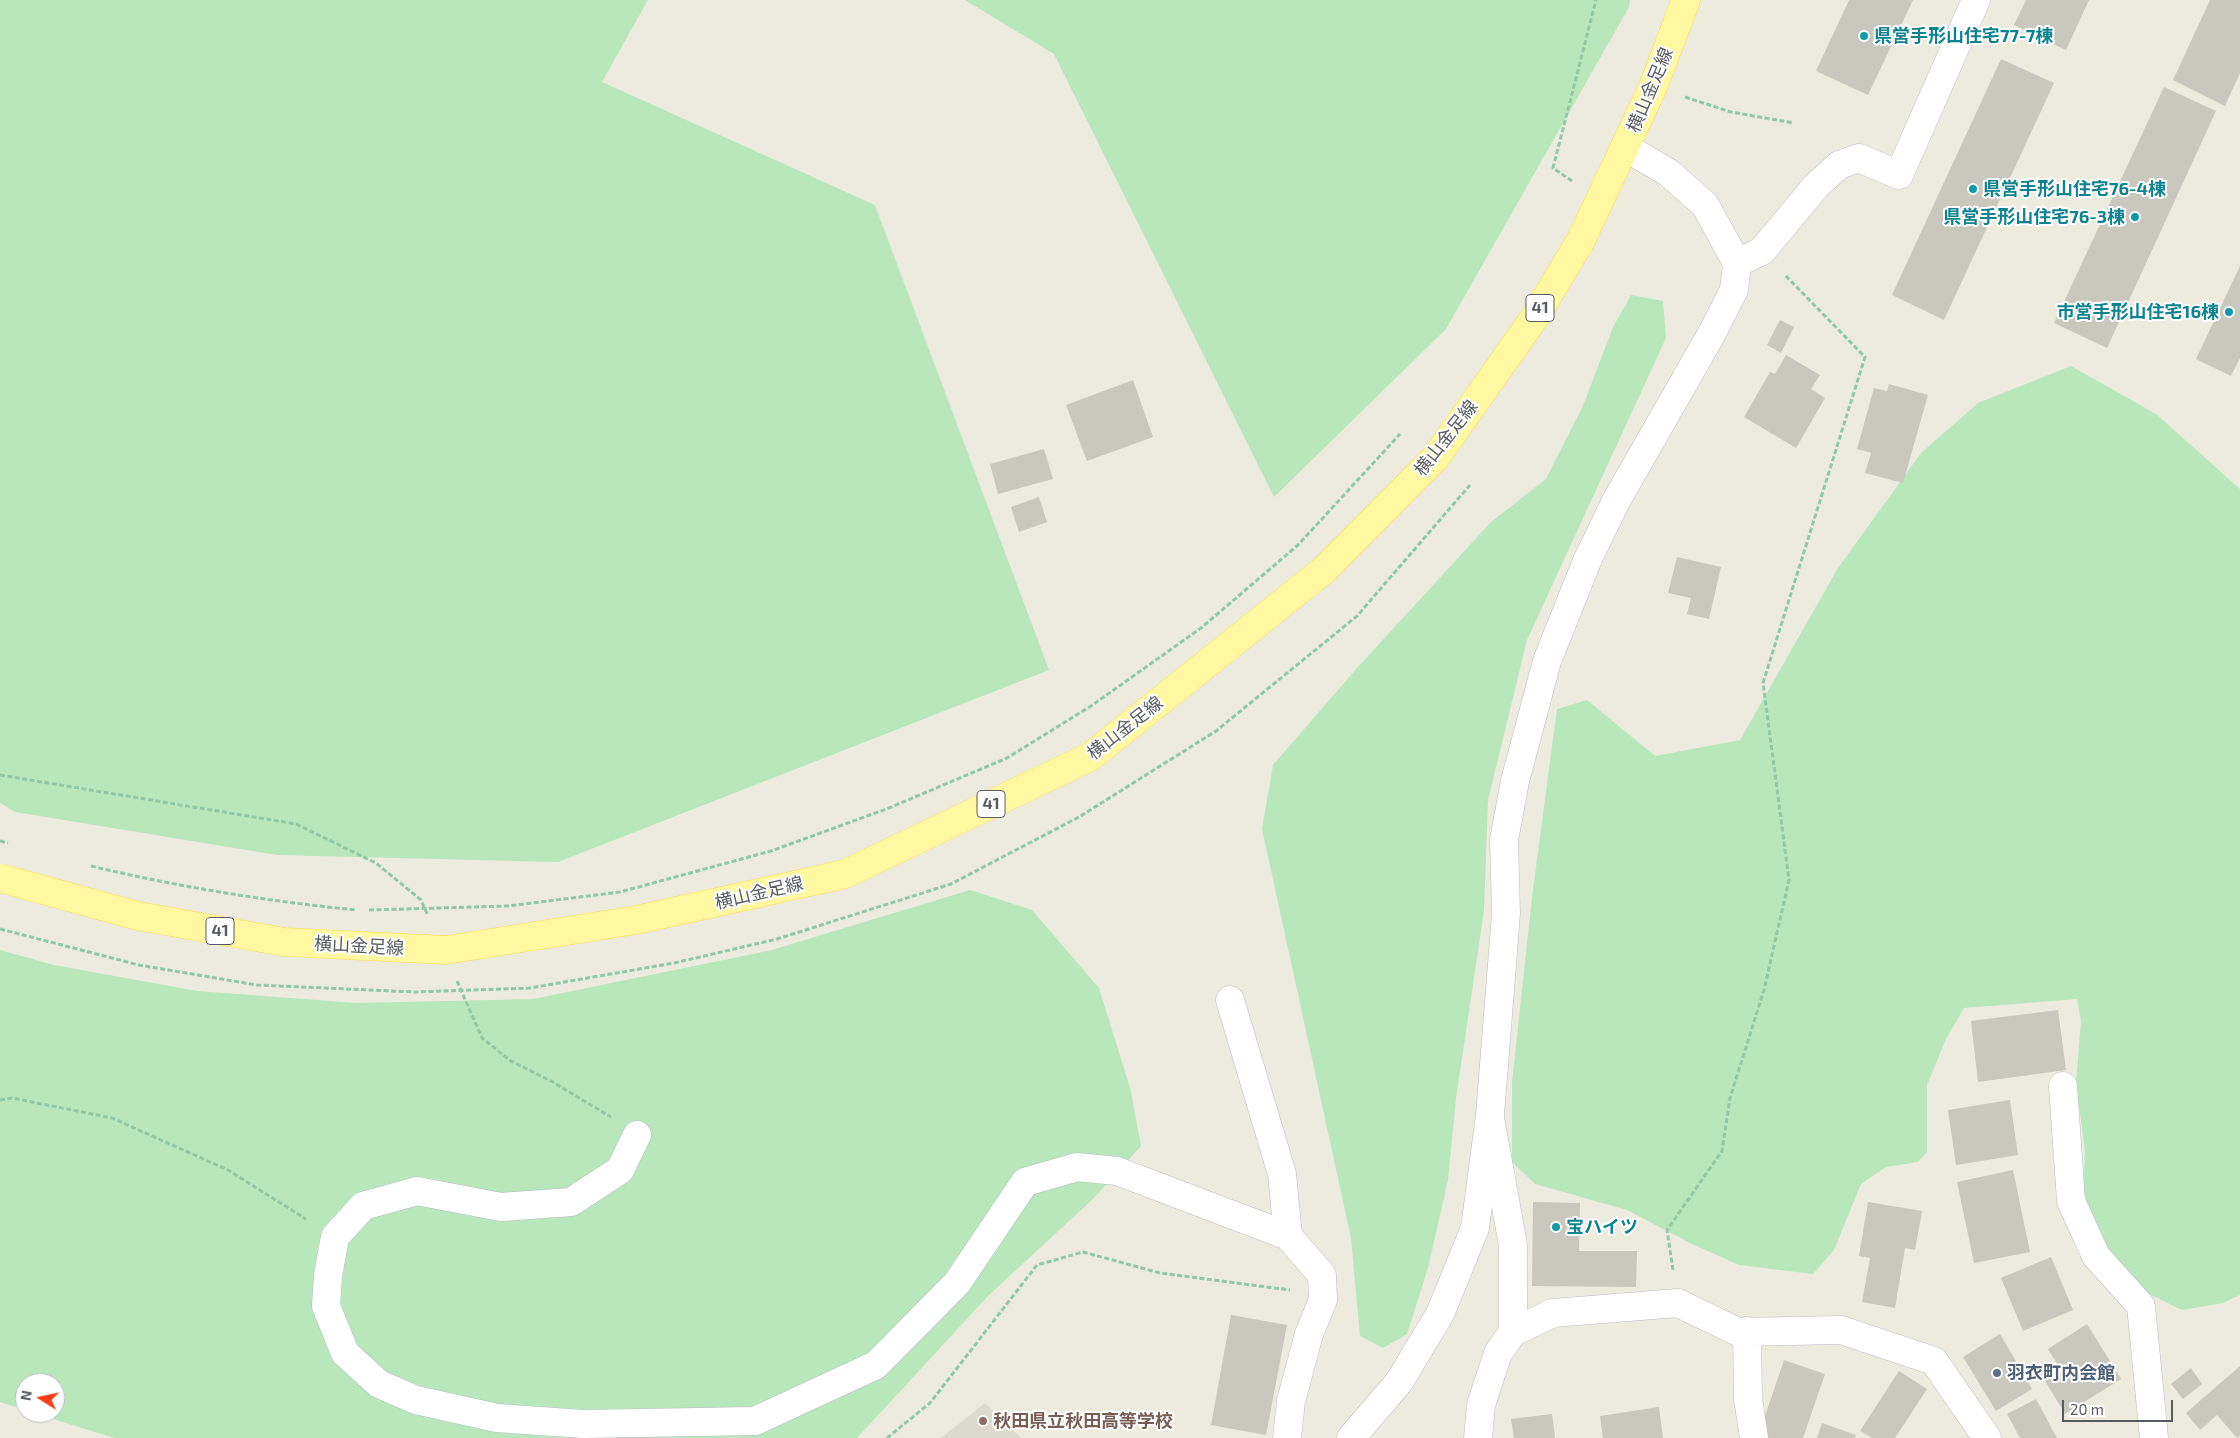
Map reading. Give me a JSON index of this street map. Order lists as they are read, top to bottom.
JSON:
{
  "streets": {
    "main road": ["横山金足線", "41"]
  },
  "places": [
    "県営手形山住宅77-7棟",
    "県営手形山住宅76-4棟",
    "県営手形山住宅76-3棟",
    "市営手形山住宅16棟",
    "宝ハイツ",
    "羽衣町内会館",
    "秋田県立秋田高等学校"
  ],
  "scale_bar": "20 m",
  "north": "left"
}
